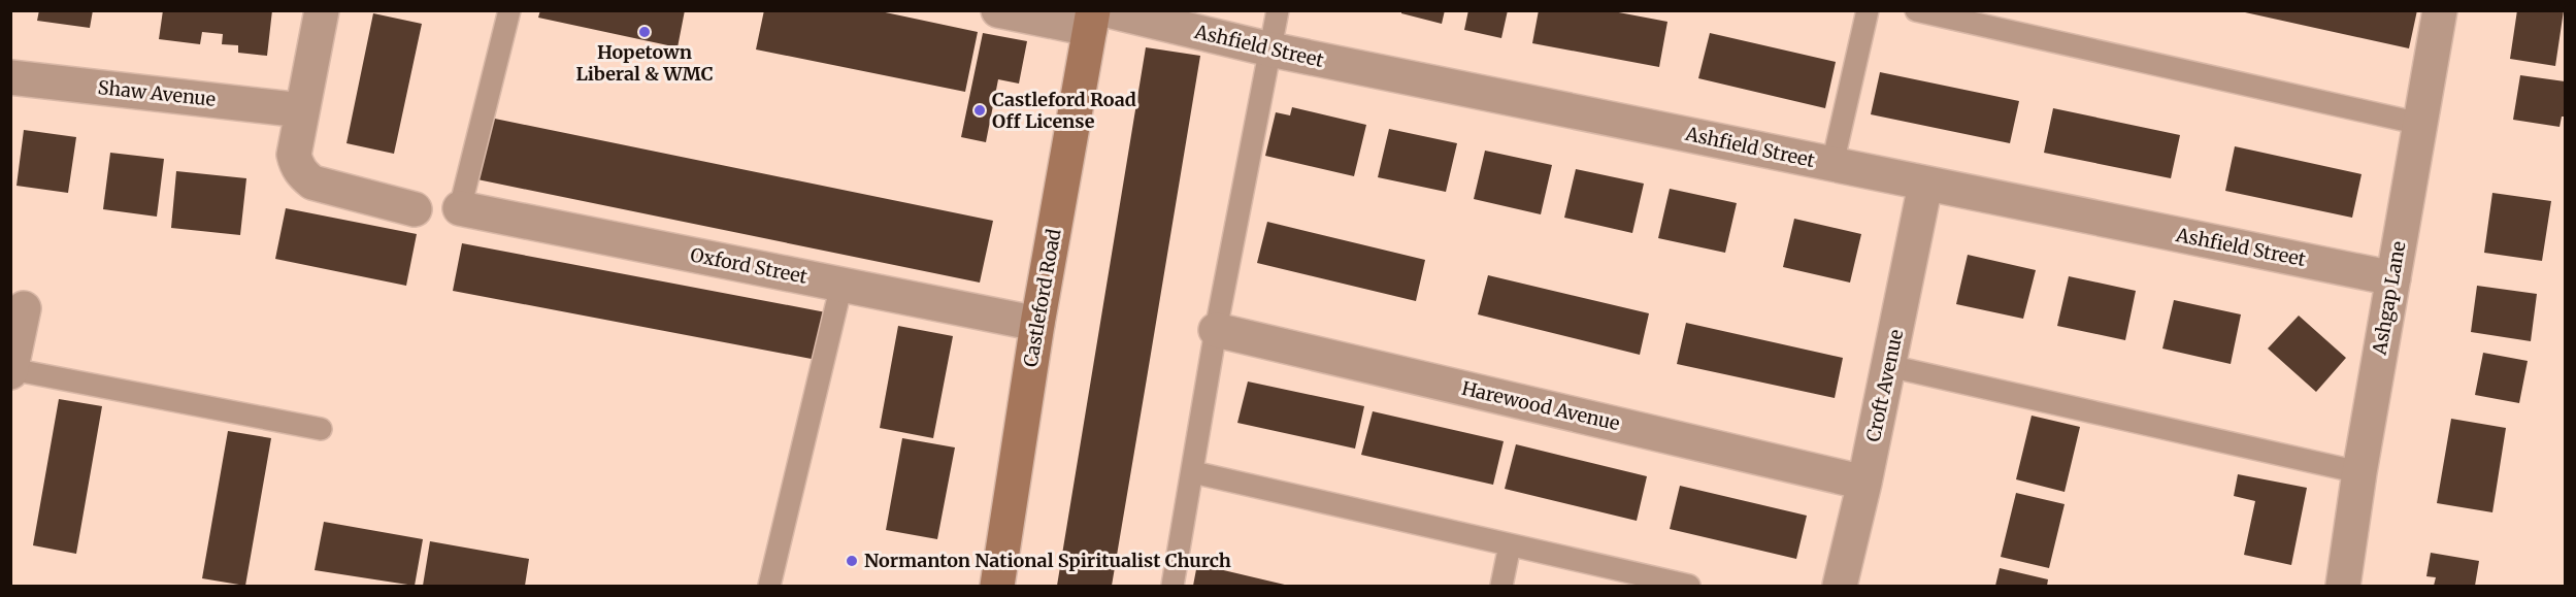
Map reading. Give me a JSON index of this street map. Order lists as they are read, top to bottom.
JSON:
{
  "streets": {
    "street": [
      "Ashfield Street",
      "Shaw Avenue",
      "Oxford Street",
      "Castleford Road",
      "Ashgap Lane",
      "Croft Avenue",
      "Harewood Avenue"
    ]
  },
  "crossings": [
    ["Ashfield Street", "Castleford Road"],
    ["Ashfield Street", "Ashgap Lane"],
    ["Ashfield Street", "Croft Avenue"],
    ["Oxford Street", "Castleford Road"],
    ["Croft Avenue", "Harewood Avenue"]
  ],
  "places": ["Hopetown Liberal & WMC", "Castleford Road Off License", "Normanton National Spiritualist Church"]
}
